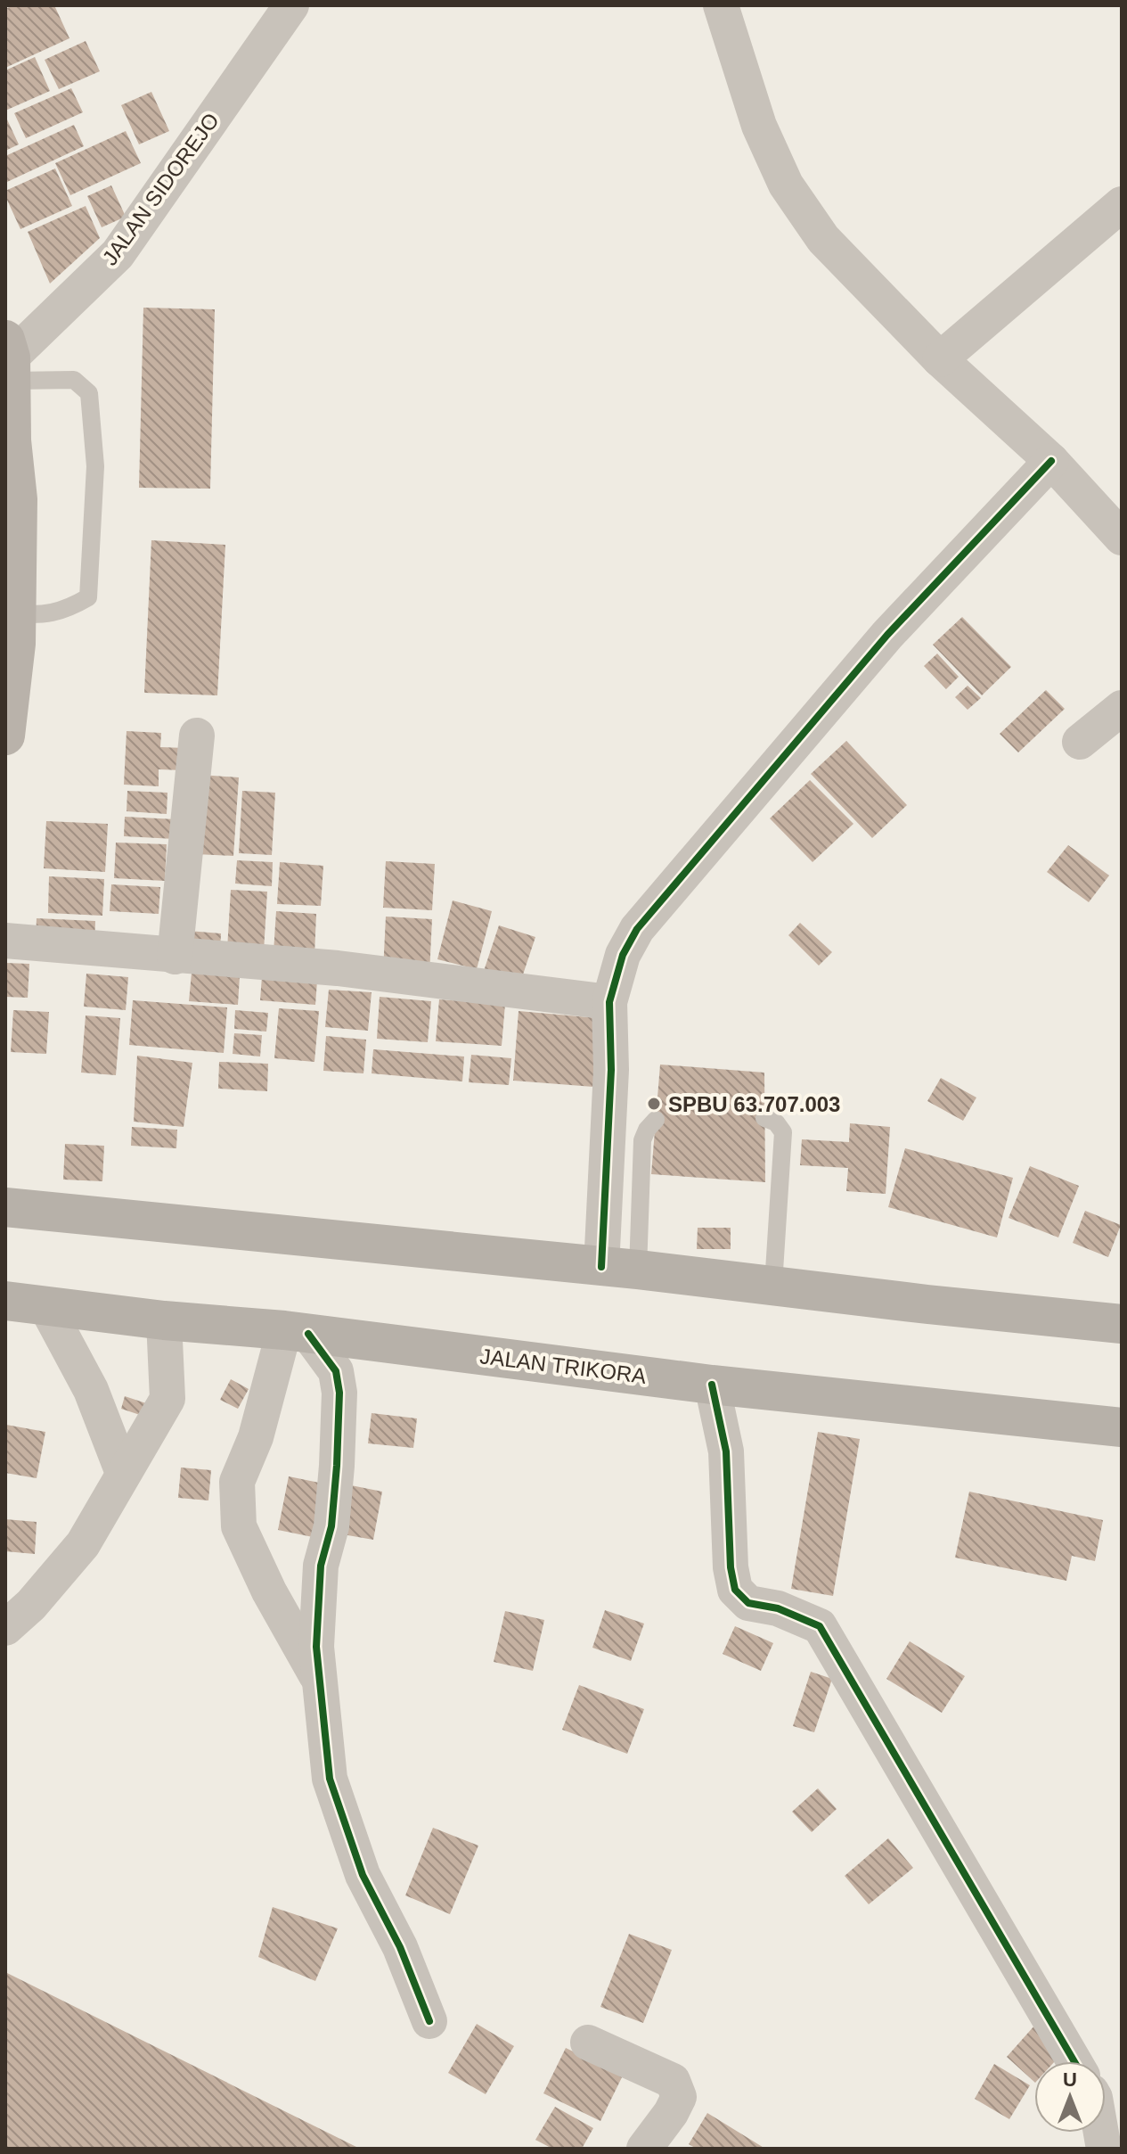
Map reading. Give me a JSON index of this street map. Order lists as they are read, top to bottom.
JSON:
{
  "streets": {
    "main road": ["JALAN TRIKORA"],
    "street": ["JALAN SIDOREJO"]
  },
  "places": ["SPBU 63.707.003"],
  "north": "top"
}
